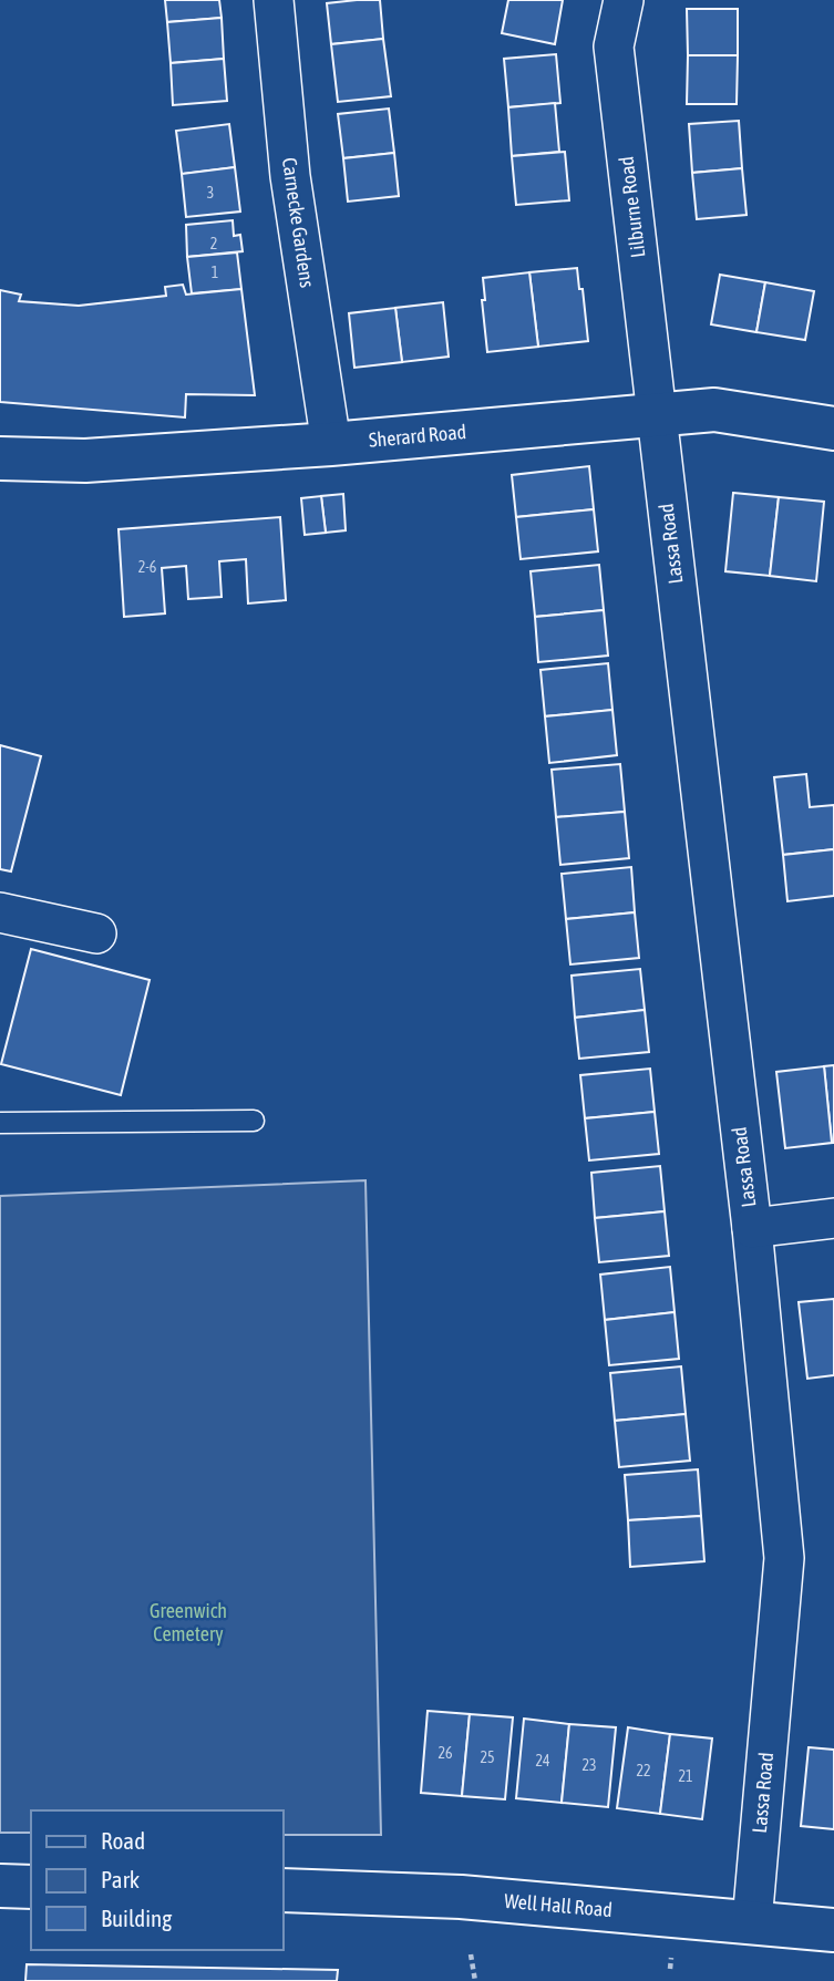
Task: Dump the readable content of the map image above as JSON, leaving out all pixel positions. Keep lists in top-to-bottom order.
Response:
{
  "streets": {
    "street": [
      "Lilburne Road",
      "Carnecke Gardens",
      "Sherard Road",
      "Lassa Road",
      "Well Hall Road"
    ]
  },
  "crossings": [
    ["Lilburne Road", "Sherard Road"],
    ["Lilburne Road", "Lassa Road"],
    ["Carnecke Gardens", "Sherard Road"],
    ["Sherard Road", "Lassa Road"],
    ["Lassa Road", "Well Hall Road"]
  ],
  "parks": ["Greenwich Cemetery"],
  "house_numbers": [
    "3",
    "2",
    "1",
    "2-6",
    "26",
    "25",
    "24",
    "23",
    "22",
    "21"
  ],
  "legend": ["Road", "Park", "Building"]
}
